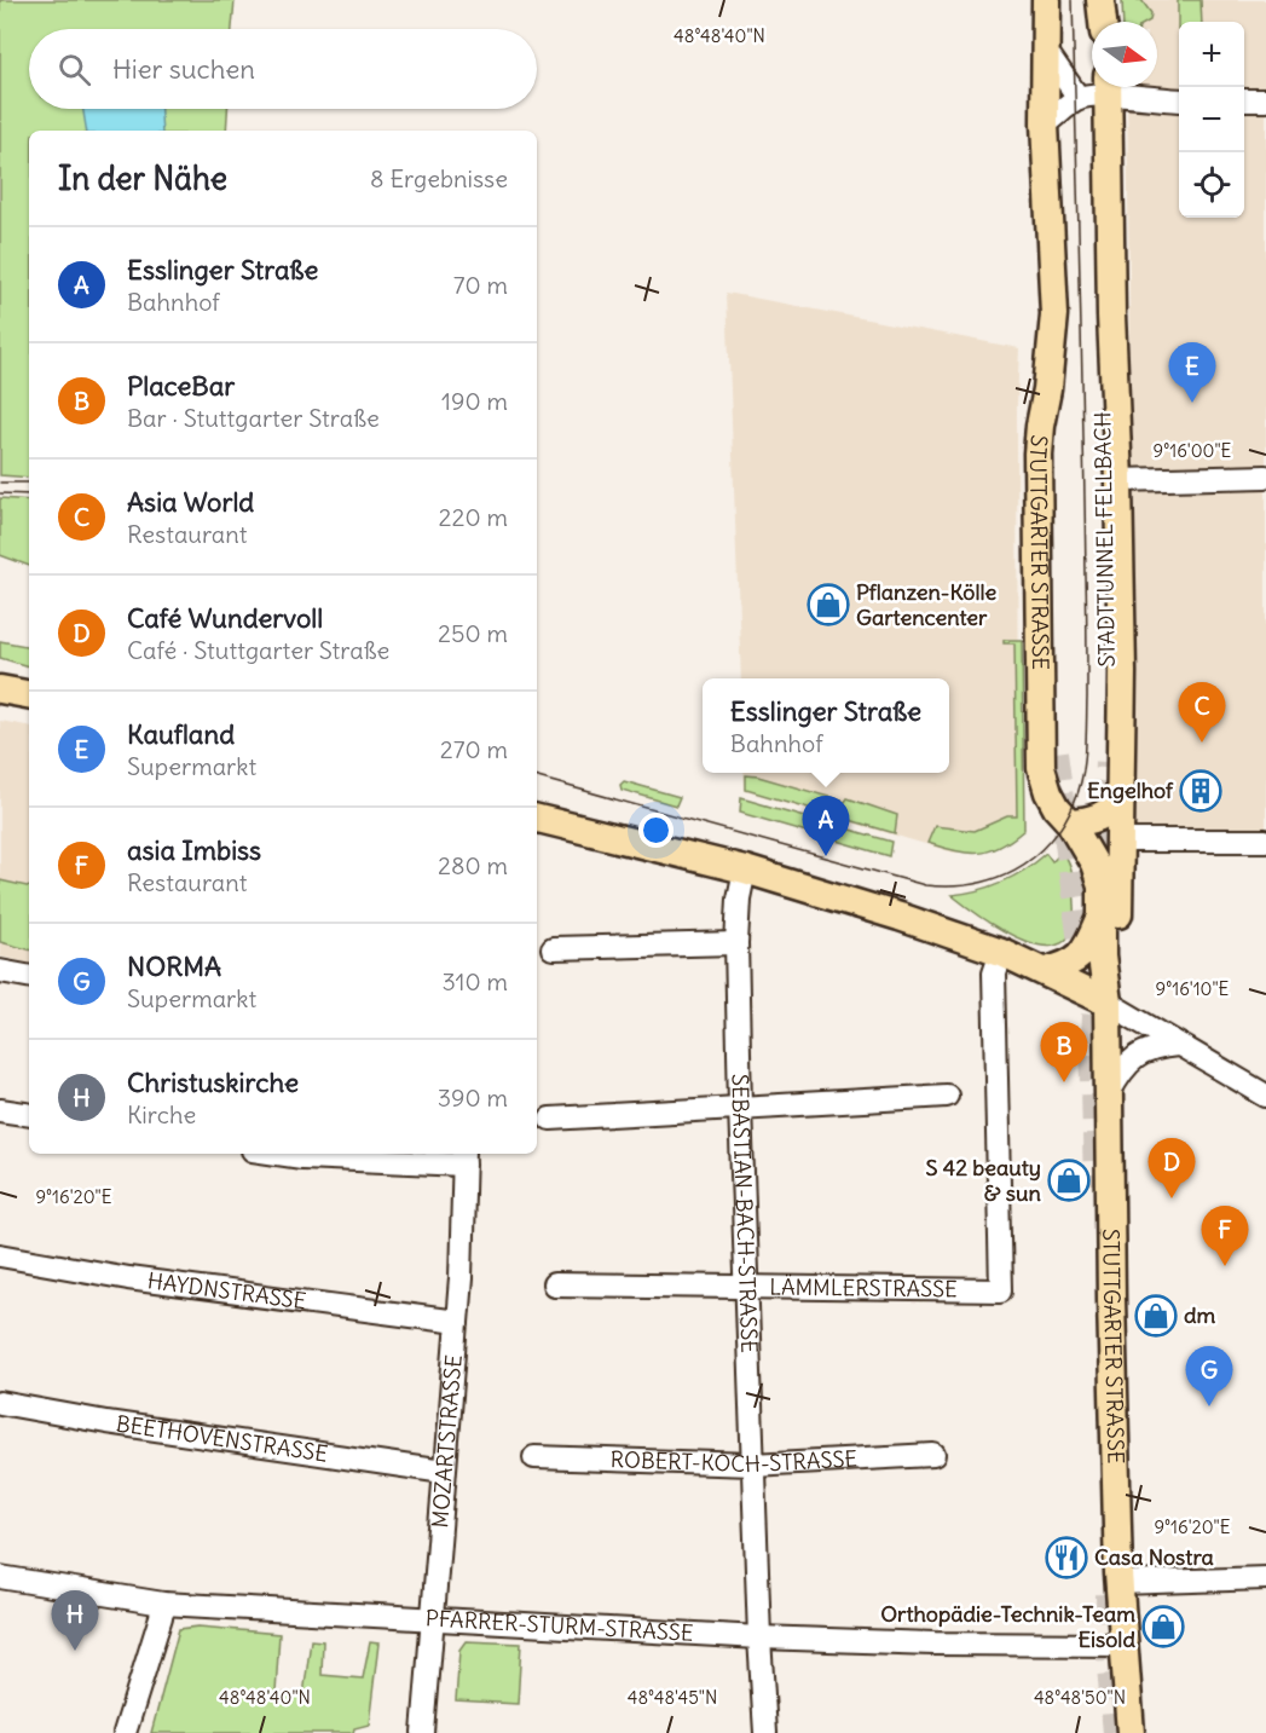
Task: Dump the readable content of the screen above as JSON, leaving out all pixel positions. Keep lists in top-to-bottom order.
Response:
{
  "streets": {
    "main road": ["STADTTUNNEL FELLBACH", "STUTTGARTER STRASSE"],
    "street": [
      "SEBASTIAN-BACH-STRASSE",
      "LÄMMLERSTRASSE",
      "HAYDNSTRASSE",
      "BEETHOVENSTRASSE",
      "MOZARTSTRASSE",
      "ROBERT-KOCH-STRASSE",
      "PFARRER-STURM-STRASSE"
    ]
  },
  "crossings": [
    ["STADTTUNNEL FELLBACH", "STUTTGARTER STRASSE"],
    ["STUTTGARTER STRASSE", "PFARRER-STURM-STRASSE"],
    ["SEBASTIAN-BACH-STRASSE", "LÄMMLERSTRASSE"],
    ["SEBASTIAN-BACH-STRASSE", "ROBERT-KOCH-STRASSE"],
    ["SEBASTIAN-BACH-STRASSE", "PFARRER-STURM-STRASSE"],
    ["HAYDNSTRASSE", "MOZARTSTRASSE"],
    ["BEETHOVENSTRASSE", "MOZARTSTRASSE"],
    ["MOZARTSTRASSE", "PFARRER-STURM-STRASSE"]
  ],
  "places": {
    "shop": [
      "Pflanzen-Kölle Gartencenter",
      "S 42 beauty & sun",
      "dm",
      "Orthopädie-Technik-Team Eisold"
    ],
    "building": ["Engelhof"],
    "restaurant": ["Casa Nostra"]
  },
  "north": "right",
  "page": {
    "map_buttons": ["+", "−"],
    "search": "Hier suchen",
    "heading": ["In der Nähe", "8 Ergebnisse"],
    "list": [
      {
        "mark": "A",
        "name": "Esslinger Straße",
        "note": "Bahnhof",
        "value": "70 m"
      },
      {
        "mark": "B",
        "name": "PlaceBar",
        "note": "Bar · Stuttgarter Straße",
        "value": "190 m"
      },
      {
        "mark": "C",
        "name": "Asia World",
        "note": "Restaurant",
        "value": "220 m"
      },
      {
        "mark": "D",
        "name": "Café Wundervoll",
        "note": "Café · Stuttgarter Straße",
        "value": "250 m"
      },
      {
        "mark": "E",
        "name": "Kaufland",
        "note": "Supermarkt",
        "value": "270 m"
      },
      {
        "mark": "F",
        "name": "asia Imbiss",
        "note": "Restaurant",
        "value": "280 m"
      },
      {
        "mark": "G",
        "name": "NORMA",
        "note": "Supermarkt",
        "value": "310 m"
      },
      {
        "mark": "H",
        "name": "Christuskirche",
        "note": "Kirche",
        "value": "390 m"
      }
    ],
    "pins": [
      "E",
      "C",
      "A",
      "B",
      "D",
      "F",
      "G",
      "H"
    ],
    "popup": ["Esslinger Straße", "Bahnhof"]
  },
  "coordinates": [
    "48°48'40\"N",
    "9°16'00\"E",
    "9°16'10\"E",
    "9°16'20\"E",
    "48°48'45\"N",
    "48°48'50\"N"
  ]
}
